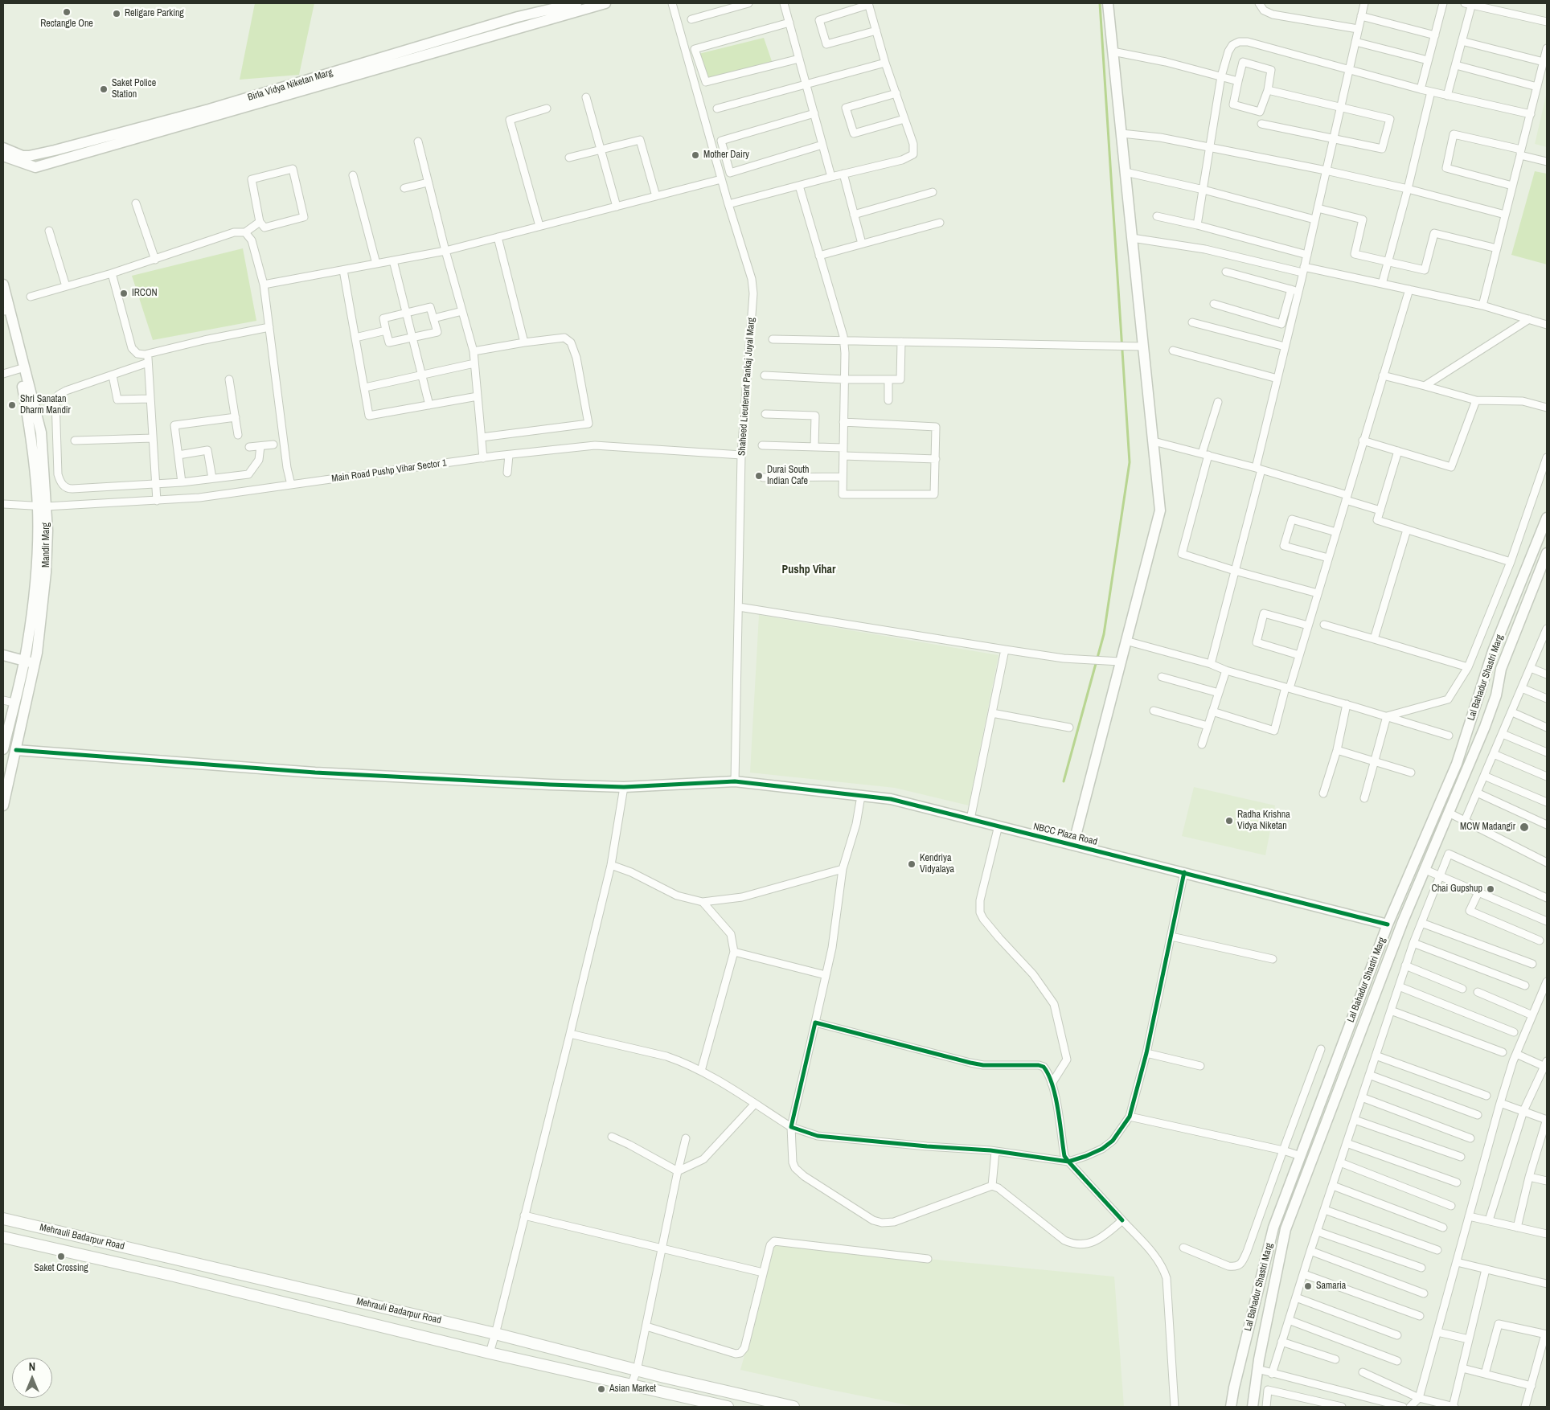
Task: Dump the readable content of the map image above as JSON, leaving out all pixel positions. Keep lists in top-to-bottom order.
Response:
{
  "streets": {
    "main road": ["Mehrauli Badarpur Road"],
    "street": [
      "Shaheed Lieutenant Pankaj Juyal Marg",
      "Main Road Pushp Vihar Sector 1",
      "Mandir Marg",
      "Lal Bahadur Shastri Marg",
      "NBCC Plaza Road"
    ]
  },
  "crossings": [
    ["Shaheed Lieutenant Pankaj Juyal Marg", "Main Road Pushp Vihar Sector 1"],
    ["Shaheed Lieutenant Pankaj Juyal Marg", "NBCC Plaza Road"],
    ["Main Road Pushp Vihar Sector 1", "Mandir Marg"],
    ["Mandir Marg", "NBCC Plaza Road"],
    ["Lal Bahadur Shastri Marg", "NBCC Plaza Road"]
  ],
  "districts": ["Pushp Vihar"],
  "places": [
    "Rectangle One",
    "Religare Parking",
    "Saket Police Station",
    "Mother Dairy",
    "IRCON",
    "Shri Sanatan Dharm Mandir",
    "Durai South Indian Cafe",
    "Radha Krishna Vidya Niketan",
    "MCW Madangir",
    "Kendriya Vidyalaya",
    "Chai Gupshup",
    "Saket Crossing",
    "Samaria",
    "Asian Market"
  ],
  "north": "top"
}
